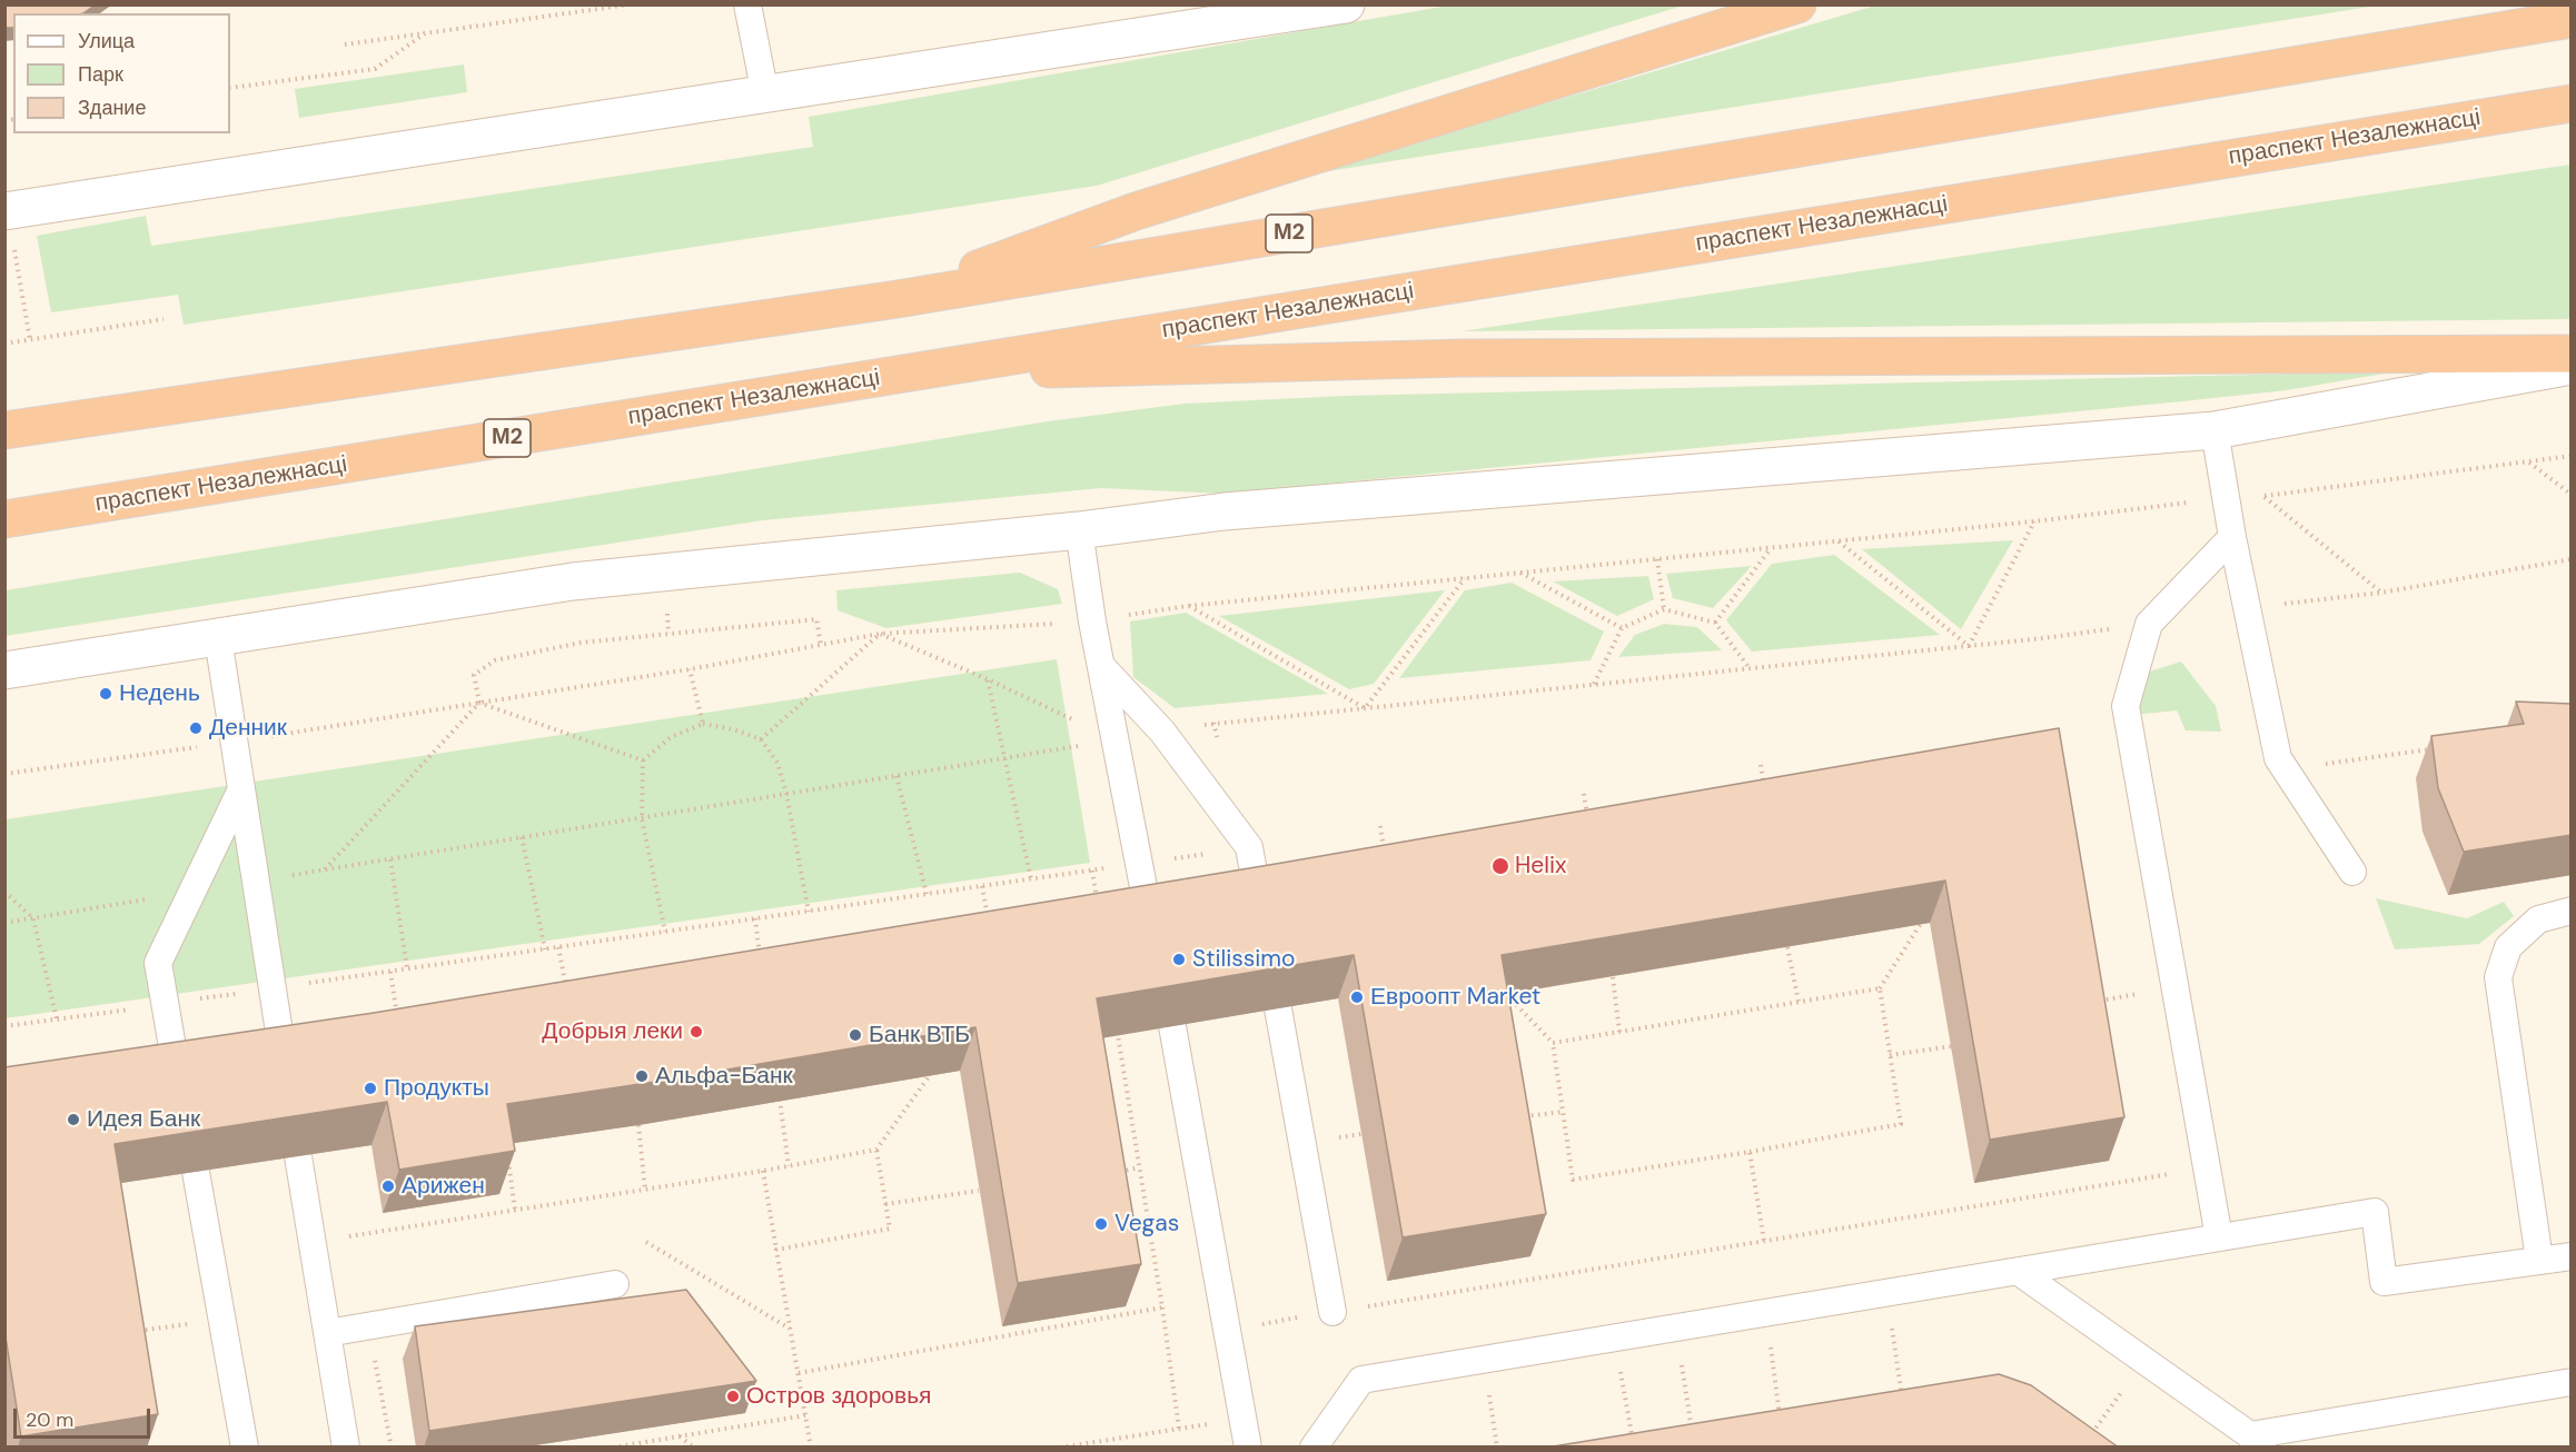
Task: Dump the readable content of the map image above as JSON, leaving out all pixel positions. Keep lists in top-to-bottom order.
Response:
{
  "streets": {
    "highway": ["праспект Незалежнасці", "М2"]
  },
  "places": [
    "Недень",
    "Денник",
    "Helix",
    "Stilissimo",
    "Евроопт Market",
    "Добрыя леки",
    "Банк ВТБ",
    "Альфа-Банк",
    "Продукты",
    "Идея Банк",
    "Арижен",
    "Vegas",
    "Остров здоровья"
  ],
  "legend": ["Улица", "Парк", "Здание"],
  "scale_bar": "20 m"
}
